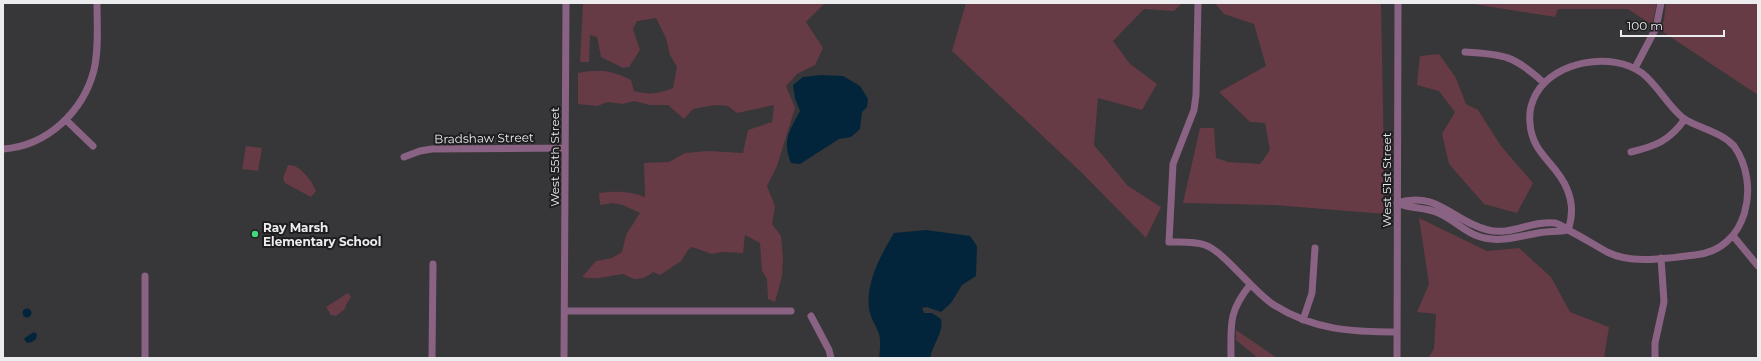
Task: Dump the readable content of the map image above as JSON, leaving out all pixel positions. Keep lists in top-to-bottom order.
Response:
{
  "streets": {
    "street": ["Bradshaw Street", "West 55th Street", "West 51st Street"]
  },
  "crossings": [
    ["Bradshaw Street", "West 55th Street"]
  ],
  "places": ["Ray Marsh Elementary School"],
  "scale_bar": "100 m"
}
